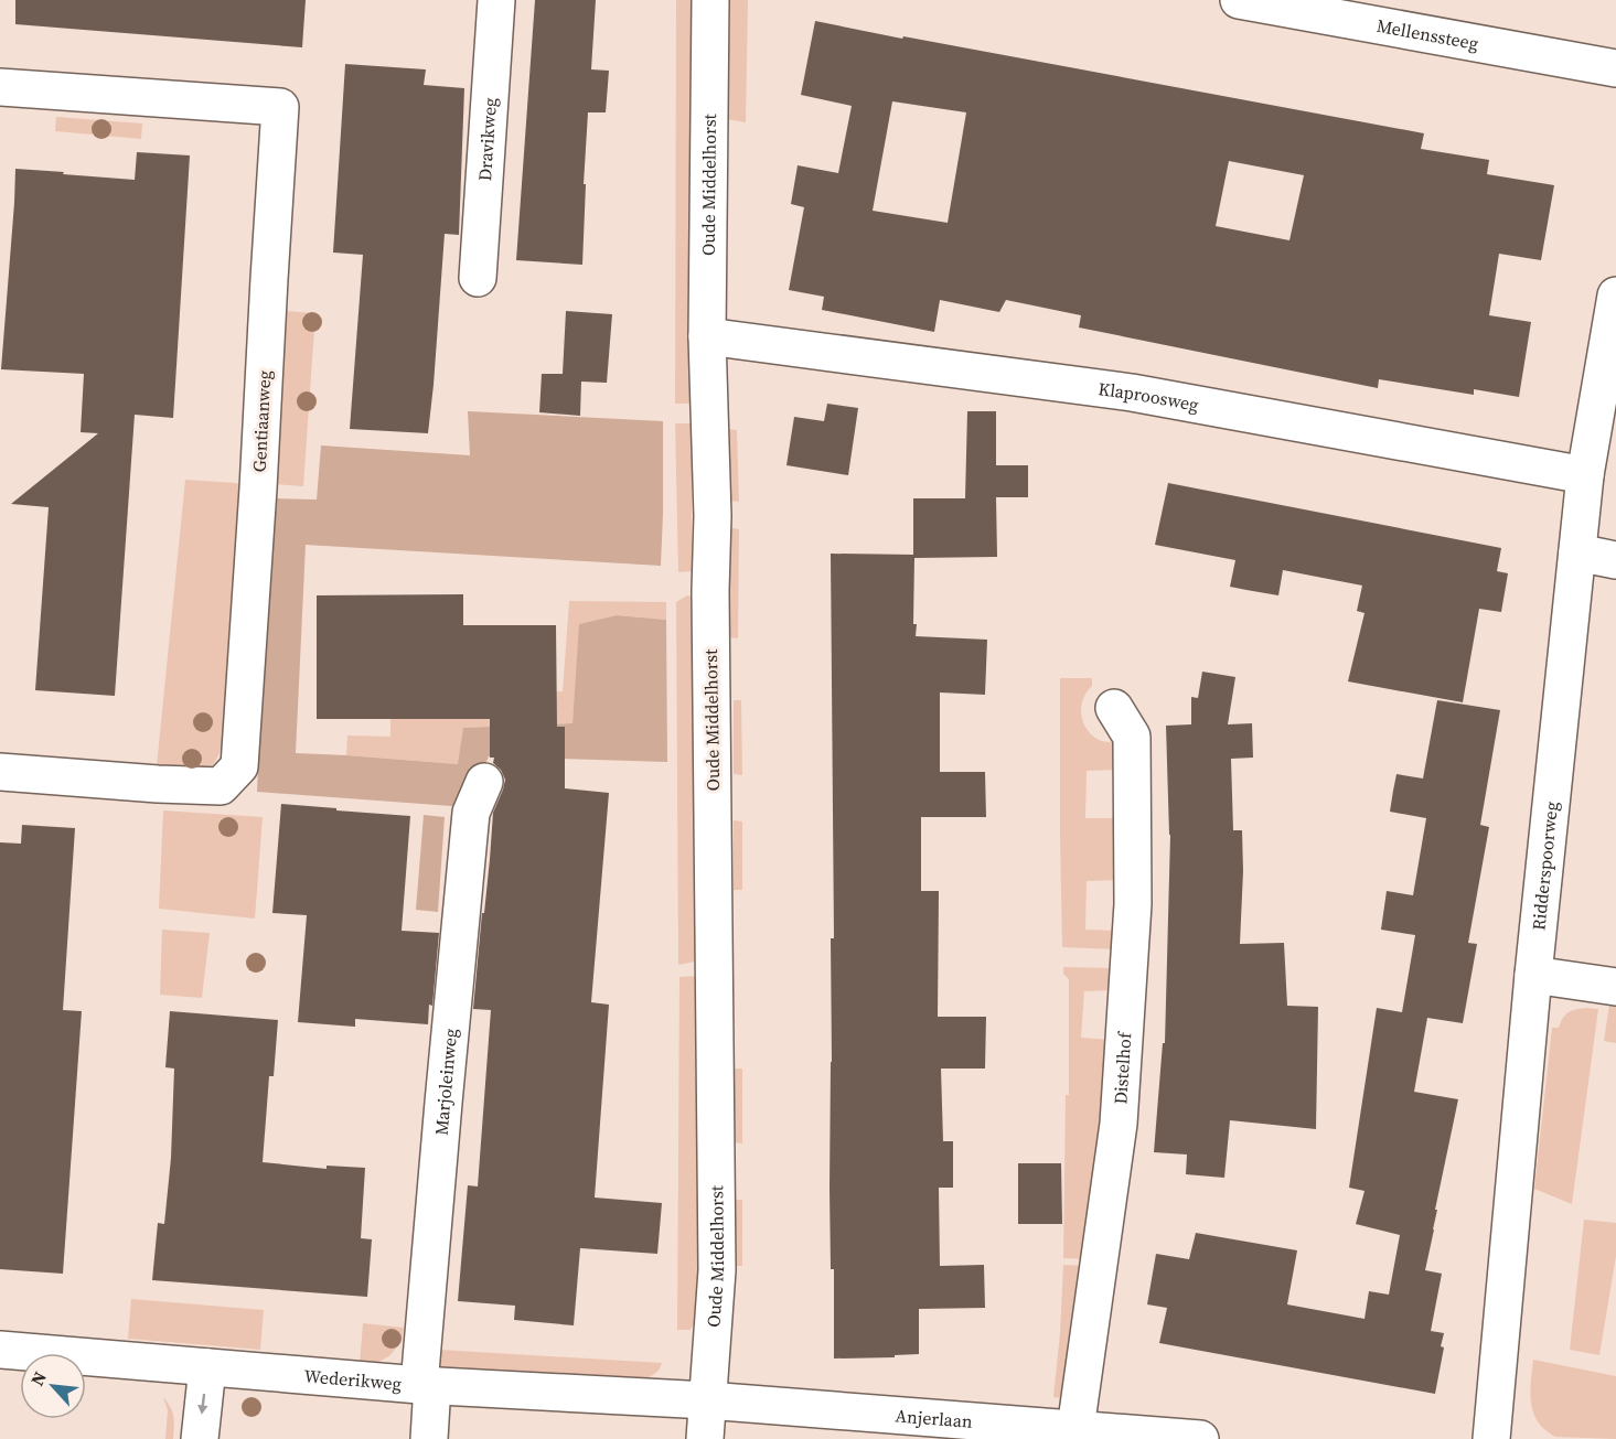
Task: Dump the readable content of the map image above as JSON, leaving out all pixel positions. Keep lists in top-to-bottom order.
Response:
{
  "streets": {
    "street": [
      "Mellenssteeg",
      "Dravikweg",
      "Oude Middelhorst",
      "Klaproosweg",
      "Gentiaanweg",
      "Ridderspoorweg",
      "Distelhof",
      "Marjoleinweg",
      "Wederikweg",
      "Anjerlaan"
    ]
  },
  "crossings": [
    ["Oude Middelhorst", "Klaproosweg"],
    ["Oude Middelhorst", "Wederikweg"],
    ["Oude Middelhorst", "Anjerlaan"],
    ["Klaproosweg", "Ridderspoorweg"],
    ["Distelhof", "Anjerlaan"],
    ["Marjoleinweg", "Wederikweg"],
    ["Wederikweg", "Anjerlaan"]
  ],
  "north": "top left"
}
